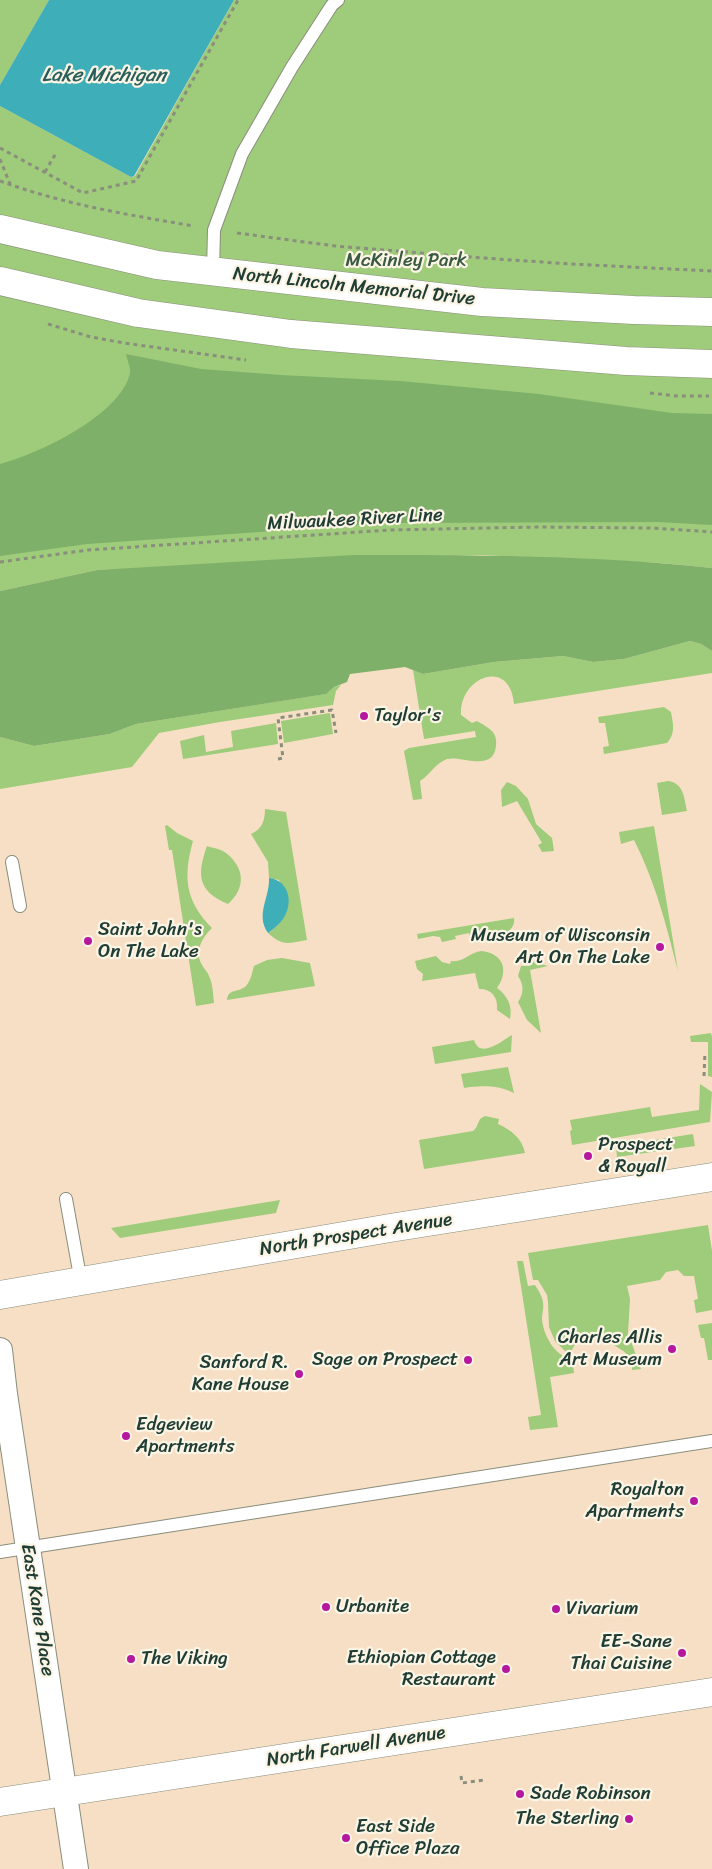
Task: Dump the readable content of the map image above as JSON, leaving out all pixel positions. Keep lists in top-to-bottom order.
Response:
{
  "streets": {
    "main road": ["North Lincoln Memorial Drive", "North Prospect Avenue", "North Farwell Avenue"],
    "street": ["East Kane Place"],
    "path": ["Milwaukee River Line"]
  },
  "crossings": [
    ["East Kane Place", "North Farwell Avenue"]
  ],
  "water": ["Lake Michigan"],
  "parks": ["McKinley Park"],
  "places": [
    "Taylor's",
    "Saint John's On The Lake",
    "Museum of Wisconsin Art On The Lake",
    "Prospect & Royall",
    "Charles Allis Art Museum",
    "Sage on Prospect",
    "Sanford R. Kane House",
    "Edgeview Apartments",
    "Royalton Apartments",
    "Urbanite",
    "Vivarium",
    "EE-Sane Thai Cuisine",
    "The Viking",
    "Ethiopian Cottage Restaurant",
    "Sade Robinson",
    "The Sterling",
    "East Side Office Plaza"
  ]
}
